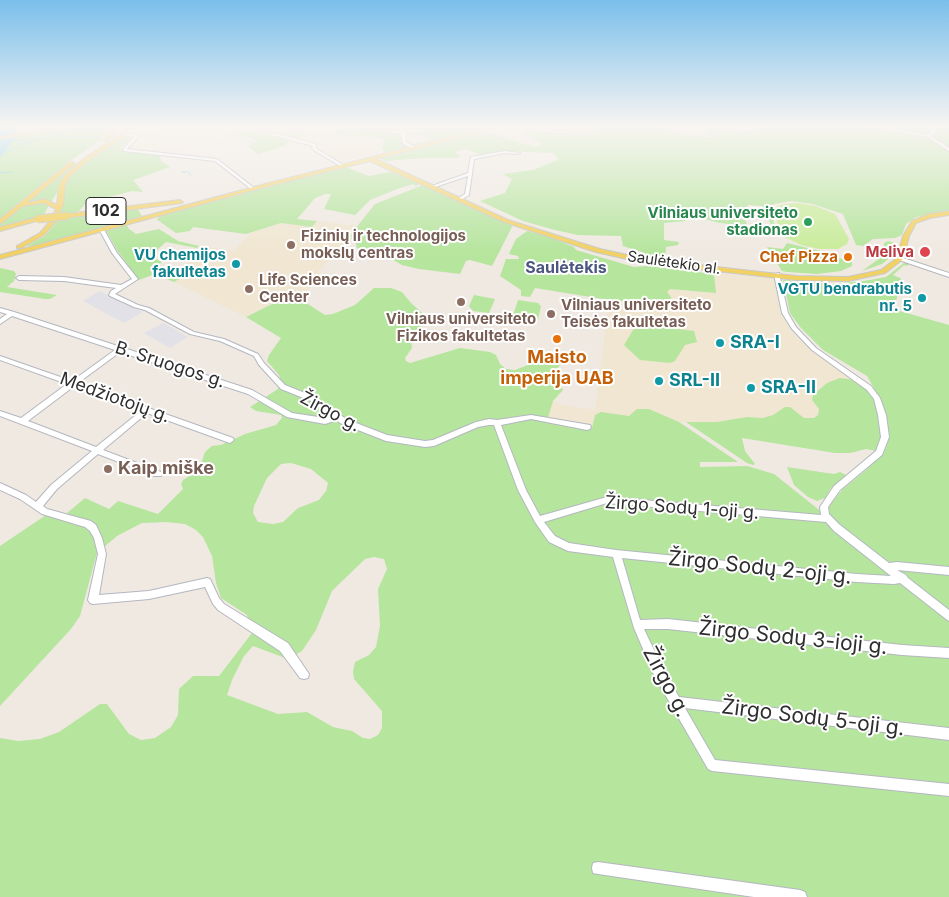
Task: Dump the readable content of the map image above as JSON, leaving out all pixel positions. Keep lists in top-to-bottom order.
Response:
{
  "streets": {
    "main road": ["102", "Saulėtekio al."],
    "street": [
      "B. Sruogos g.",
      "Medžiotojų g.",
      "Žirgo g.",
      "Žirgo Sodų 1-oji g.",
      "Žirgo Sodų 2-oji g.",
      "Žirgo Sodų 3-ioji g.",
      "Žirgo Sodų 5-oji g."
    ]
  },
  "crossings": [
    ["102", "Žirgo g."],
    ["B. Sruogos g.", "Žirgo g."],
    ["Žirgo g.", "Žirgo Sodų 2-oji g."],
    ["Žirgo g.", "Žirgo Sodų 3-ioji g."],
    ["Žirgo g.", "Žirgo Sodų 5-oji g."]
  ],
  "districts": ["Saulėtekis"],
  "places": [
    "Vilniaus universiteto stadionas",
    "Fizinių ir technologijos mokslų centras",
    "Meliva",
    "Chef Pizza",
    "VU chemijos fakultetas",
    "Life Sciences Center",
    "VGTU bendrabutis nr. 5",
    "Vilniaus universiteto Fizikos fakultetas",
    "Vilniaus universiteto Teisės fakultetas",
    "Maisto imperija UAB",
    "SRA-I",
    "SRL-II",
    "SRA-II",
    "Kaip miške"
  ]
}
